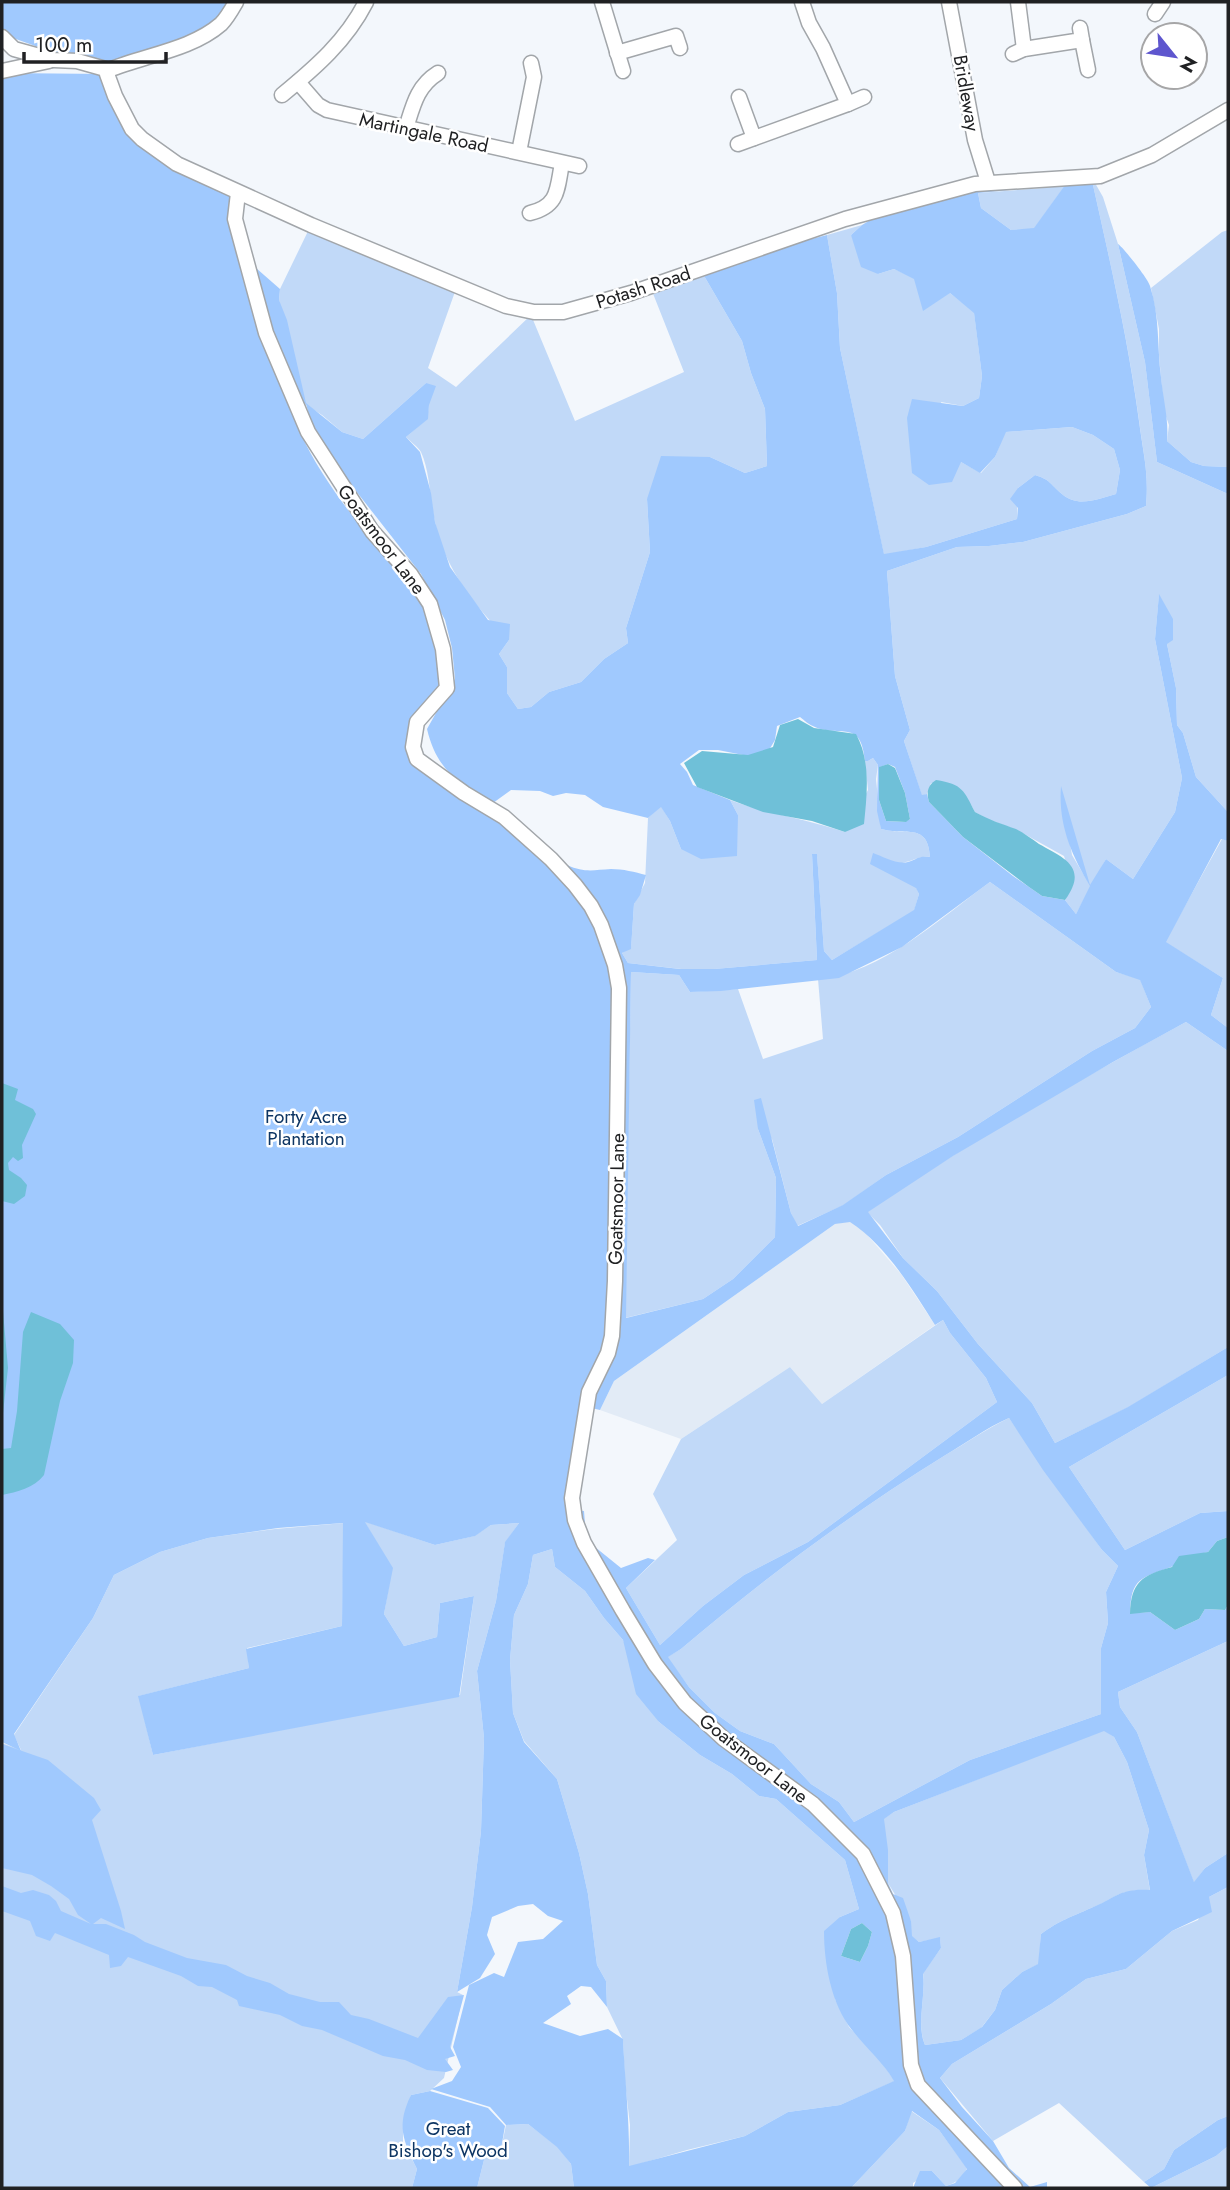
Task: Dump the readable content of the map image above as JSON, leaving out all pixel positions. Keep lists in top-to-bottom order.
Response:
{
  "streets": {
    "street": [
      "Bridleway",
      "Martingale Road",
      "Potash Road",
      "Goatsmoor Lane"
    ]
  },
  "crossings": [
    ["Bridleway", "Potash Road"],
    ["Potash Road", "Goatsmoor Lane"]
  ],
  "parks": ["Forty Acre Plantation", "Great Bishop's Wood"],
  "scale_bar": "100 m",
  "north": "bottom right"
}
